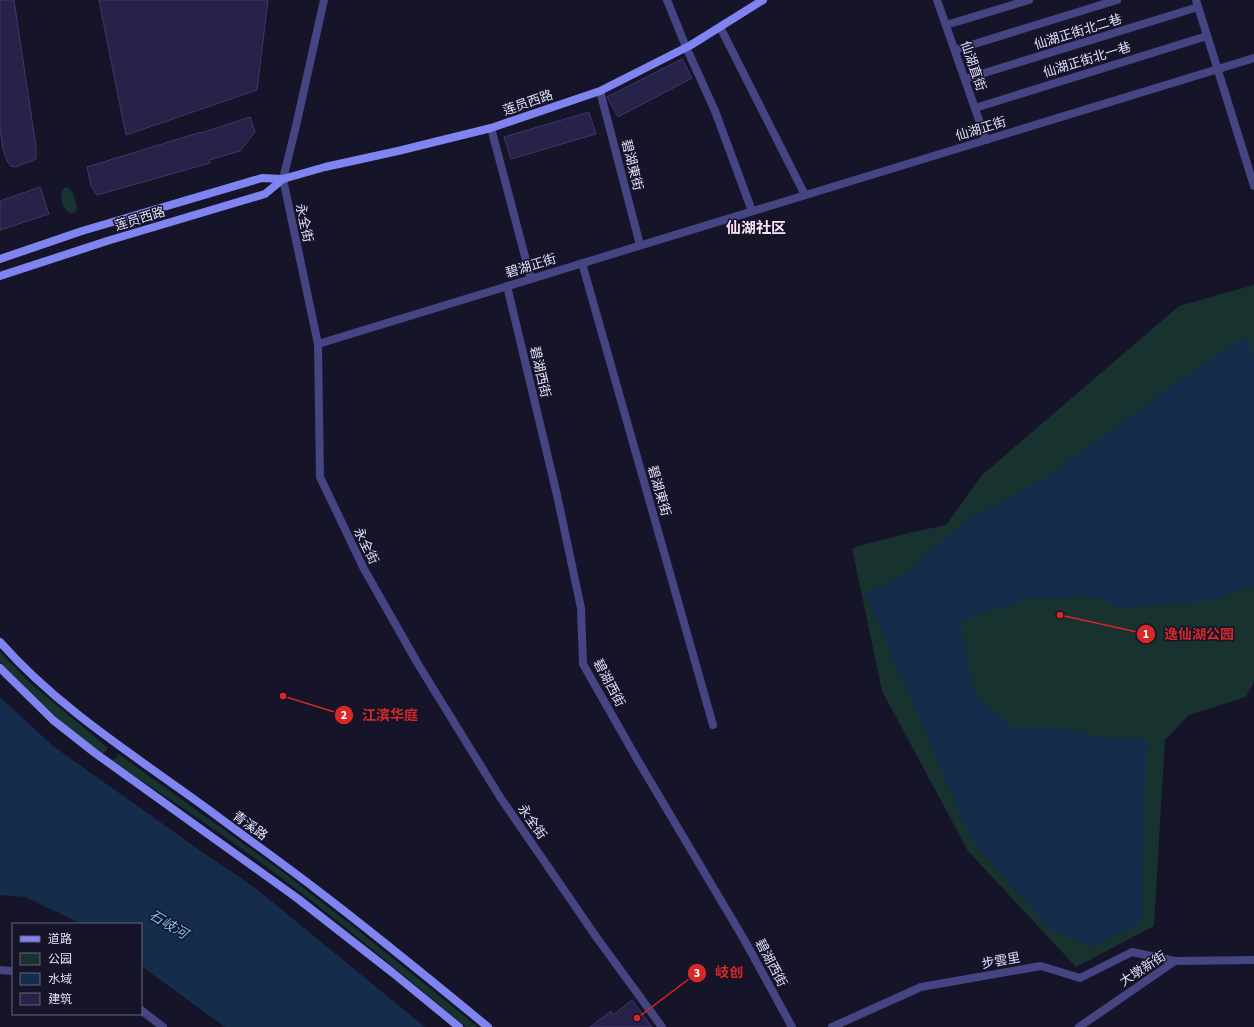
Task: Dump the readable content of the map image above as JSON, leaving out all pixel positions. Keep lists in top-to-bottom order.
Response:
{
  "streets": {
    "main road": ["莲员西路", "青溪路"],
    "street": [
      "仙湖正街北二巷",
      "仙湖正街北一巷",
      "仙湖直街",
      "仙湖正街",
      "碧湖東街",
      "永全街",
      "碧湖正街",
      "碧湖西街",
      "步雲里",
      "大墩新街"
    ]
  },
  "crossings": [
    ["仙湖正街北二巷", "仙湖直街"],
    ["仙湖正街北一巷", "仙湖直街"],
    ["仙湖直街", "仙湖正街"],
    ["莲员西路", "碧湖東街"],
    ["莲员西路", "永全街"],
    ["仙湖正街", "碧湖正街"],
    ["碧湖東街", "碧湖正街"],
    ["永全街", "碧湖正街"],
    ["碧湖正街", "碧湖西街"],
    ["步雲里", "大墩新街"]
  ],
  "districts": ["仙湖社区"],
  "water": ["石岐河"],
  "places": ["逸仙湖公园", "江滨华庭", "岐创"],
  "legend": [
    "道路",
    "公园",
    "水域",
    "建筑"
  ]
}
